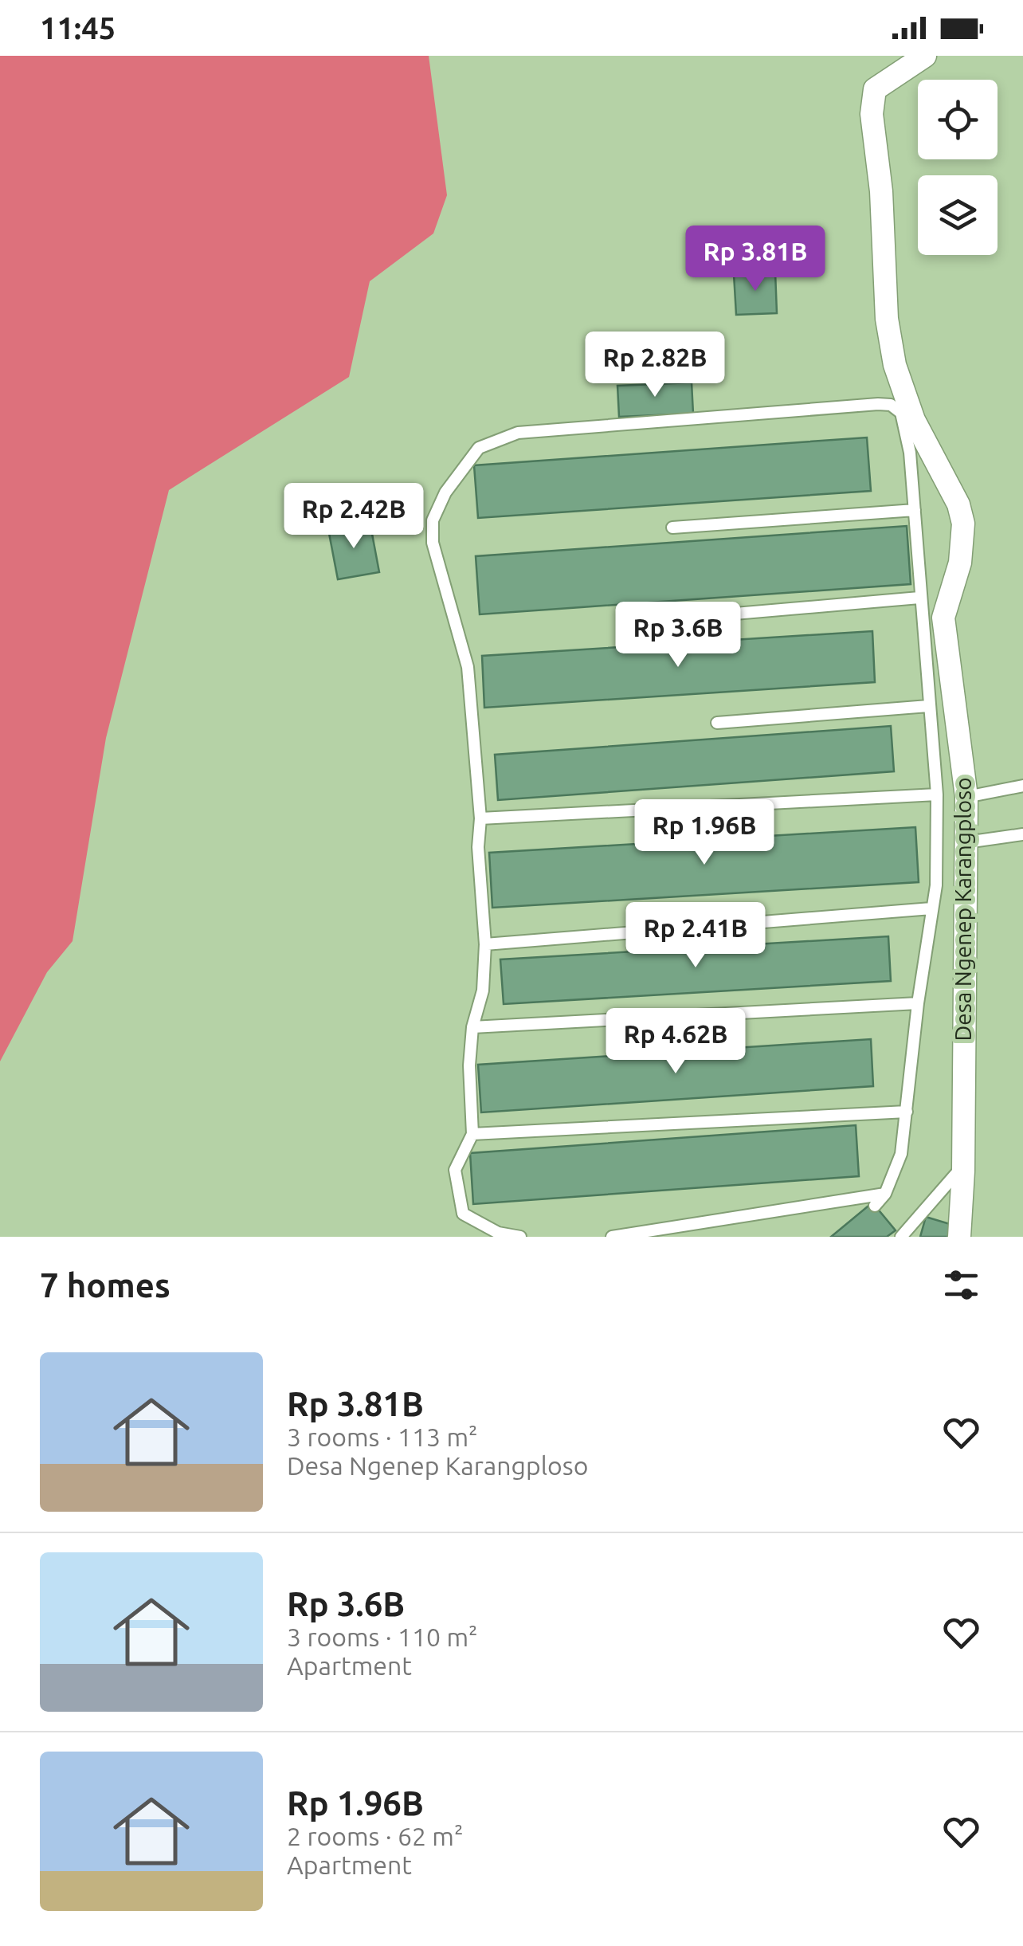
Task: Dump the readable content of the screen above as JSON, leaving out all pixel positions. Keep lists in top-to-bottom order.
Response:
{
  "streets": {
    "street": ["Desa Ngenep Karangploso"]
  },
  "page": {
    "status": "11:45",
    "price": [
      "Rp 3.81B",
      "Rp 2.82B",
      "Rp 2.42B",
      "Rp 3.6B",
      "Rp 1.96B",
      "Rp 2.41B",
      "Rp 4.62B"
    ],
    "heading": "7 homes",
    "list": [
      {
        "name": "Rp 3.81B",
        "note": "3 rooms · 113 m² · Desa Ngenep Karangploso"
      },
      {
        "name": "Rp 3.6B",
        "note": "3 rooms · 110 m² · Apartment"
      },
      {
        "name": "Rp 1.96B",
        "note": "2 rooms · 62 m² · Apartment"
      }
    ]
  }
}
